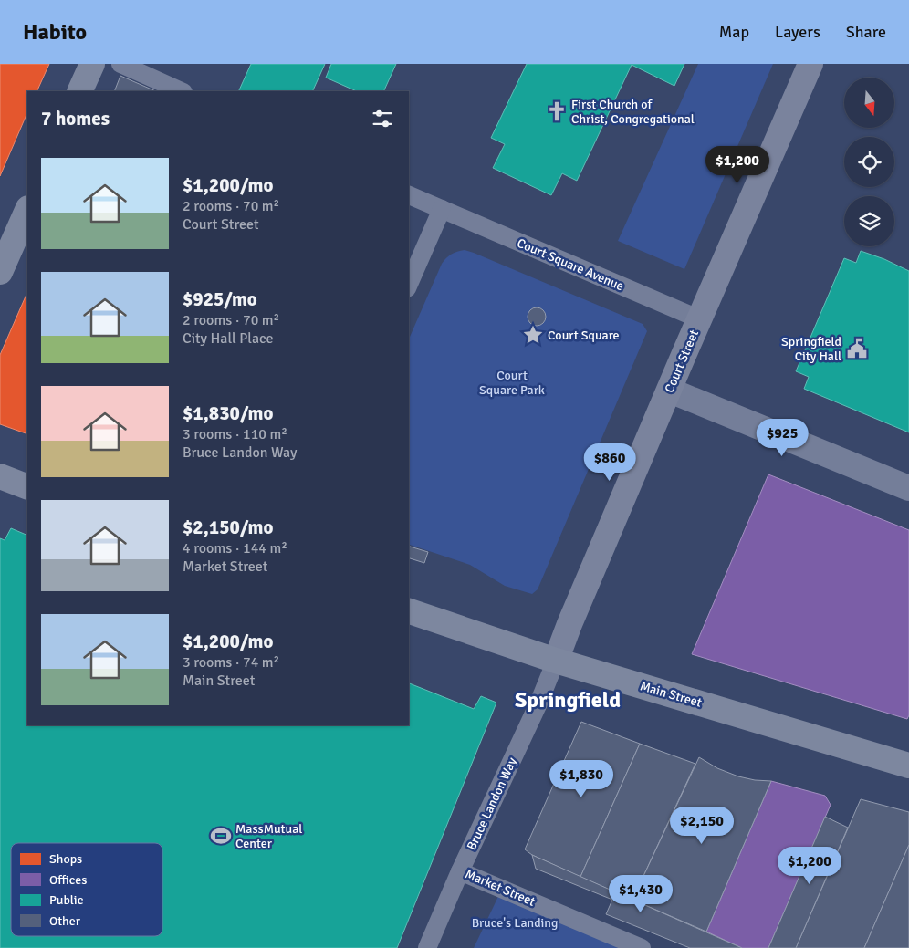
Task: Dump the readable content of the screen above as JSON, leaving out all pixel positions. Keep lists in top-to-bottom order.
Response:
{
  "streets": {
    "main road": ["Court Street", "Main Street"],
    "street": ["Court Square Avenue", "Bruce Landon Way", "Market Street"]
  },
  "crossings": [
    ["Court Square Avenue", "Court Street"],
    ["Court Street", "Main Street"],
    ["Court Street", "Bruce Landon Way"],
    ["Main Street", "Bruce Landon Way"],
    ["Bruce Landon Way", "Market Street"]
  ],
  "districts": ["Springfield"],
  "parks": ["Court Square Park", "Bruce's Landing"],
  "places": {
    "church": ["First Church of Christ, Congregational"],
    "place": ["Court Square"],
    "public building": ["Springfield City Hall"],
    "sports": ["MassMutual Center"]
  },
  "legend": [
    "Shops",
    "Offices",
    "Public",
    "Other"
  ],
  "north": "bottom",
  "page": {
    "header": "Habito",
    "nav": ["Map", "Layers", "Share"],
    "heading": "7 homes",
    "price": [
      "$1,200",
      "$925",
      "$860",
      "$1,830",
      "$2,150",
      "$1,200",
      "$1,430"
    ],
    "list": [
      {
        "name": "$1,200/mo",
        "note": "2 rooms · 70 m² · Court Street"
      },
      {
        "name": "$925/mo",
        "note": "2 rooms · 70 m² · City Hall Place"
      },
      {
        "name": "$1,830/mo",
        "note": "3 rooms · 110 m² · Bruce Landon Way"
      },
      {
        "name": "$2,150/mo",
        "note": "4 rooms · 144 m² · Market Street"
      },
      {
        "name": "$1,200/mo",
        "note": "3 rooms · 74 m² · Main Street"
      }
    ]
  }
}
